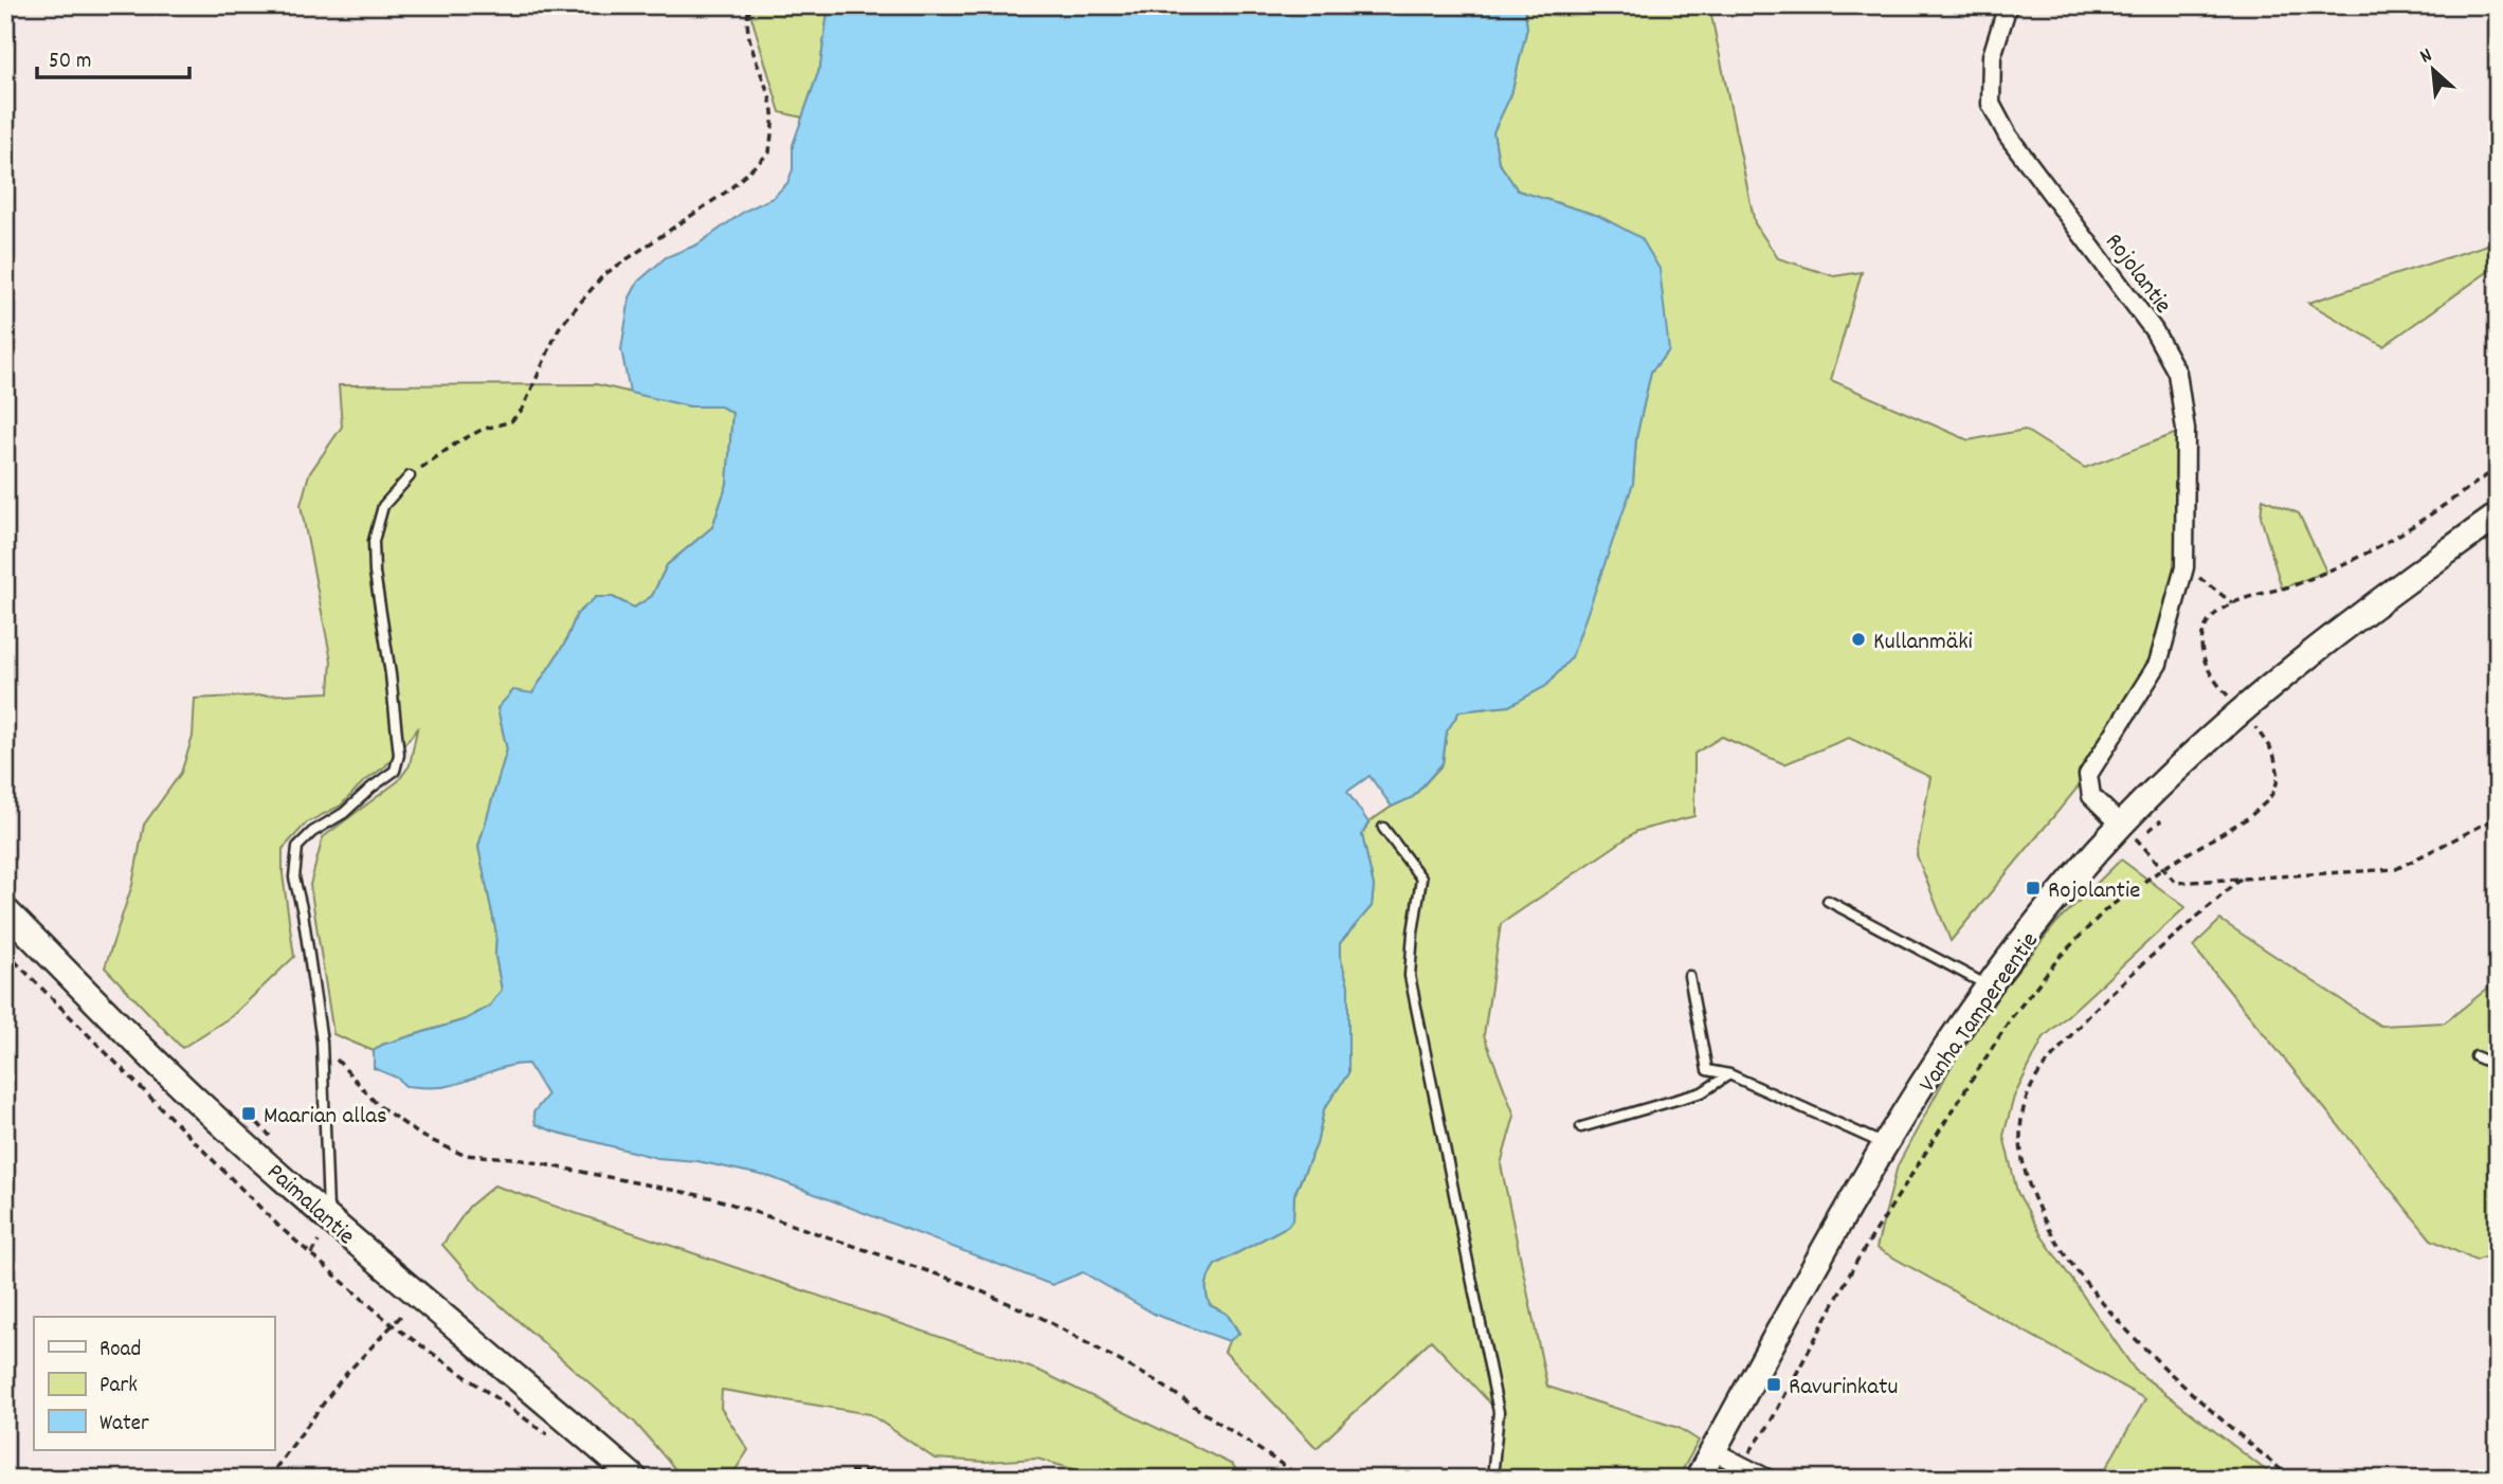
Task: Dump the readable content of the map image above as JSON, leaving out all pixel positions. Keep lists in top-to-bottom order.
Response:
{
  "streets": {
    "main road": ["Vanha Tampereentie", "Paimalantie"],
    "street": ["Rojolantie"]
  },
  "crossings": [
    ["Rojolantie", "Vanha Tampereentie"]
  ],
  "places": {
    "other": ["Kullanmäki"],
    "transit": ["Rojolantie", "Maarian allas", "Ravurinkatu"]
  },
  "legend": ["Road", "Park", "Water"],
  "scale_bar": "50 m",
  "north": "top left"
}
